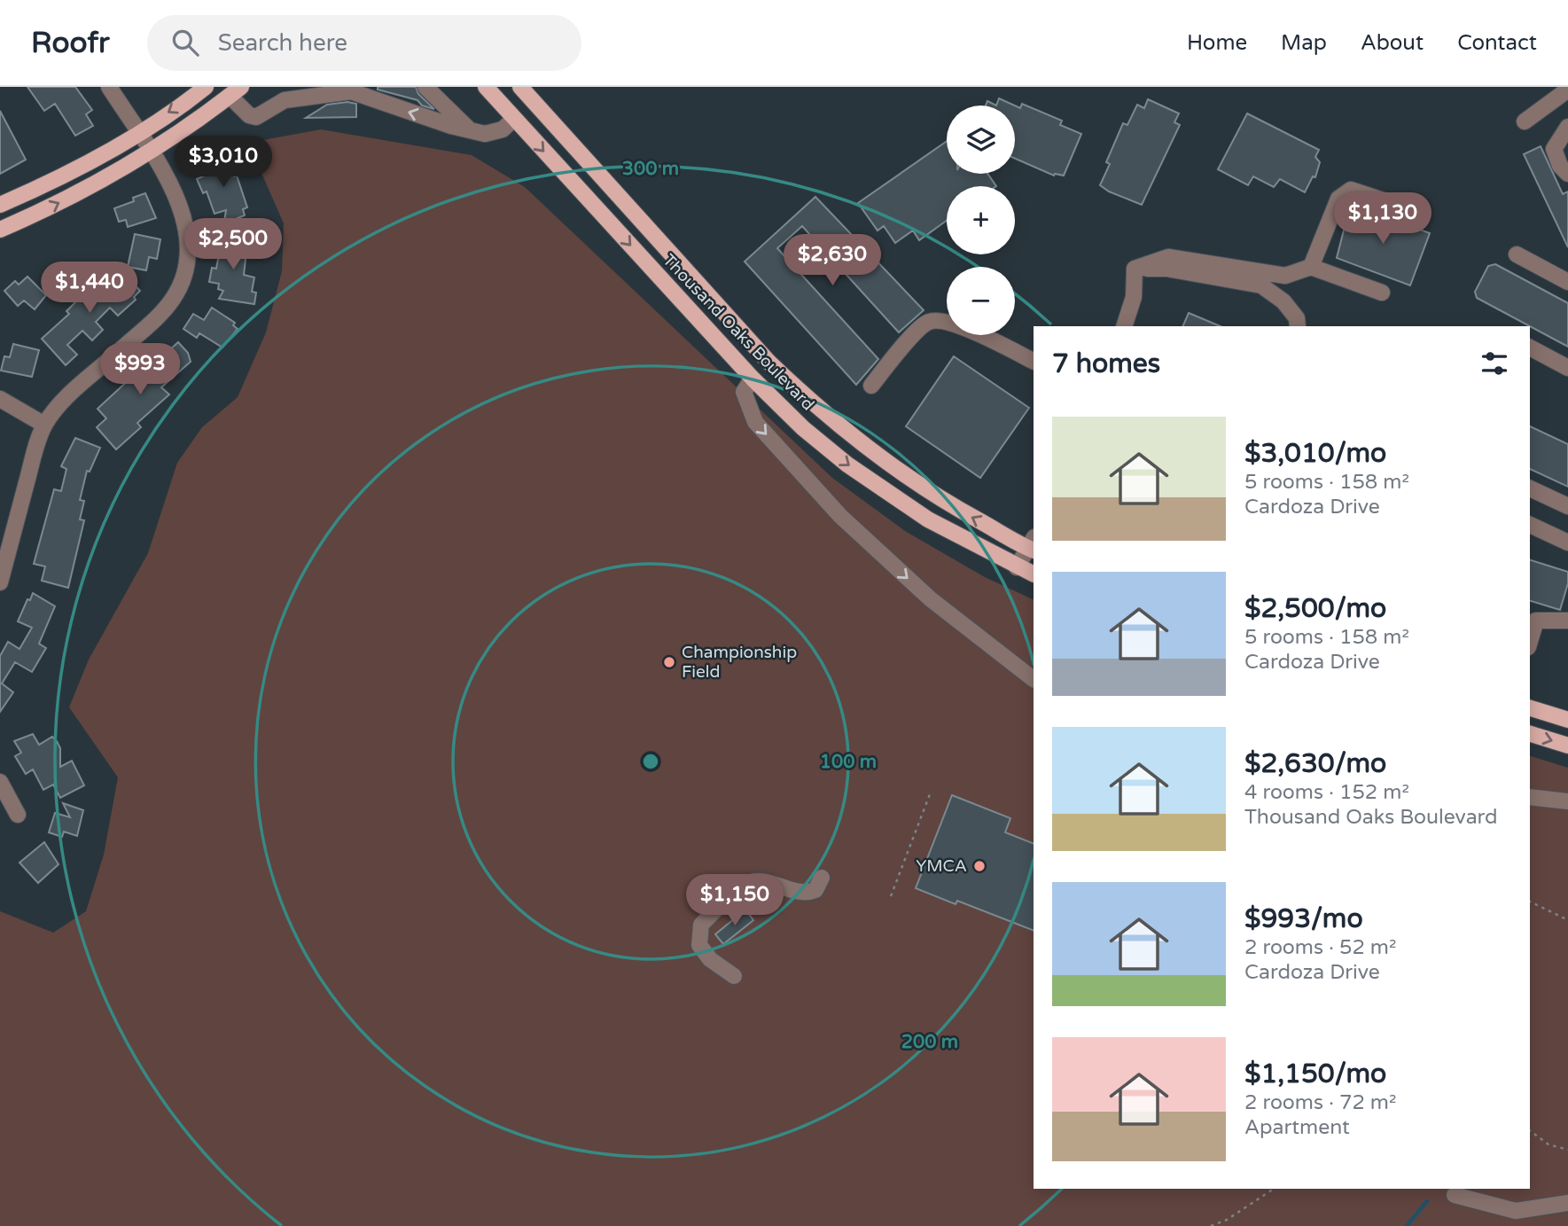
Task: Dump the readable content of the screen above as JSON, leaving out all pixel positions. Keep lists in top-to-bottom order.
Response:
{
  "streets": {
    "main road": ["Thousand Oaks Boulevard"]
  },
  "places": ["Championship Field", "YMCA"],
  "page": {
    "header": "Roofr",
    "search": "Search here",
    "nav": [
      "Home",
      "Map",
      "About",
      "Contact"
    ],
    "map_buttons": ["+", "−"],
    "price": [
      "$3,010",
      "$1,130",
      "$2,500",
      "$2,630",
      "$1,440",
      "$993",
      "$1,150"
    ],
    "heading": "7 homes",
    "list": [
      {
        "name": "$3,010/mo",
        "note": "5 rooms · 158 m² · Cardoza Drive"
      },
      {
        "name": "$2,500/mo",
        "note": "5 rooms · 158 m² · Cardoza Drive"
      },
      {
        "name": "$2,630/mo",
        "note": "4 rooms · 152 m² · Thousand Oaks Boulevard"
      },
      {
        "name": "$993/mo",
        "note": "2 rooms · 52 m² · Cardoza Drive"
      },
      {
        "name": "$1,150/mo",
        "note": "2 rooms · 72 m² · Apartment"
      }
    ]
  },
  "rings": ["300 m", "100 m", "200 m"]
}
